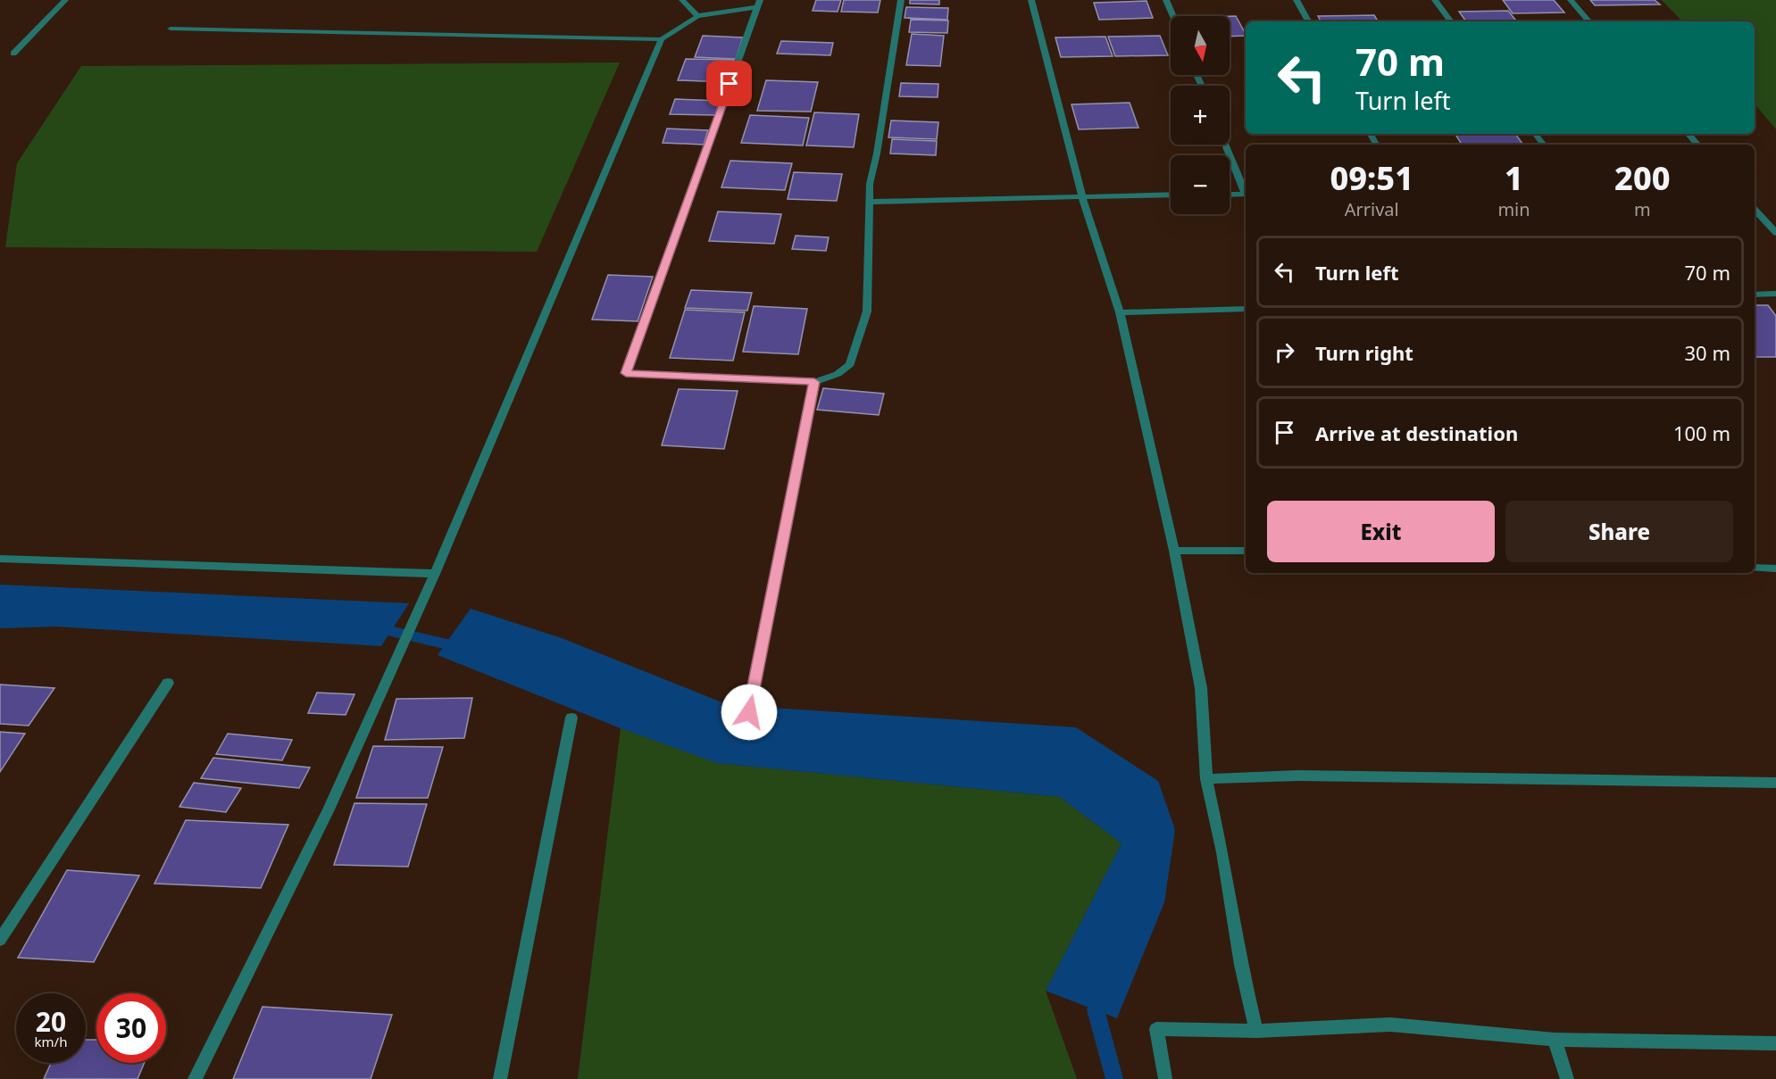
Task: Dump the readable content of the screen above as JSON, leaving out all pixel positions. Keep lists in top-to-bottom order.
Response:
{
  "north": "bottom",
  "page": {
    "map_buttons": ["+", "−"],
    "turn": ["70 m", "Turn left"],
    "eta": [
      "09:51",
      "Arrival",
      "1",
      "min",
      "200",
      "m"
    ],
    "list": [
      {
        "name": "Turn left",
        "value": "70 m"
      },
      {
        "name": "Turn right",
        "value": "30 m"
      },
      {
        "name": "Arrive at destination",
        "value": "100 m"
      }
    ],
    "buttons": ["Exit", "Share"],
    "speed": "20 km/h",
    "limit": "30"
  }
}
